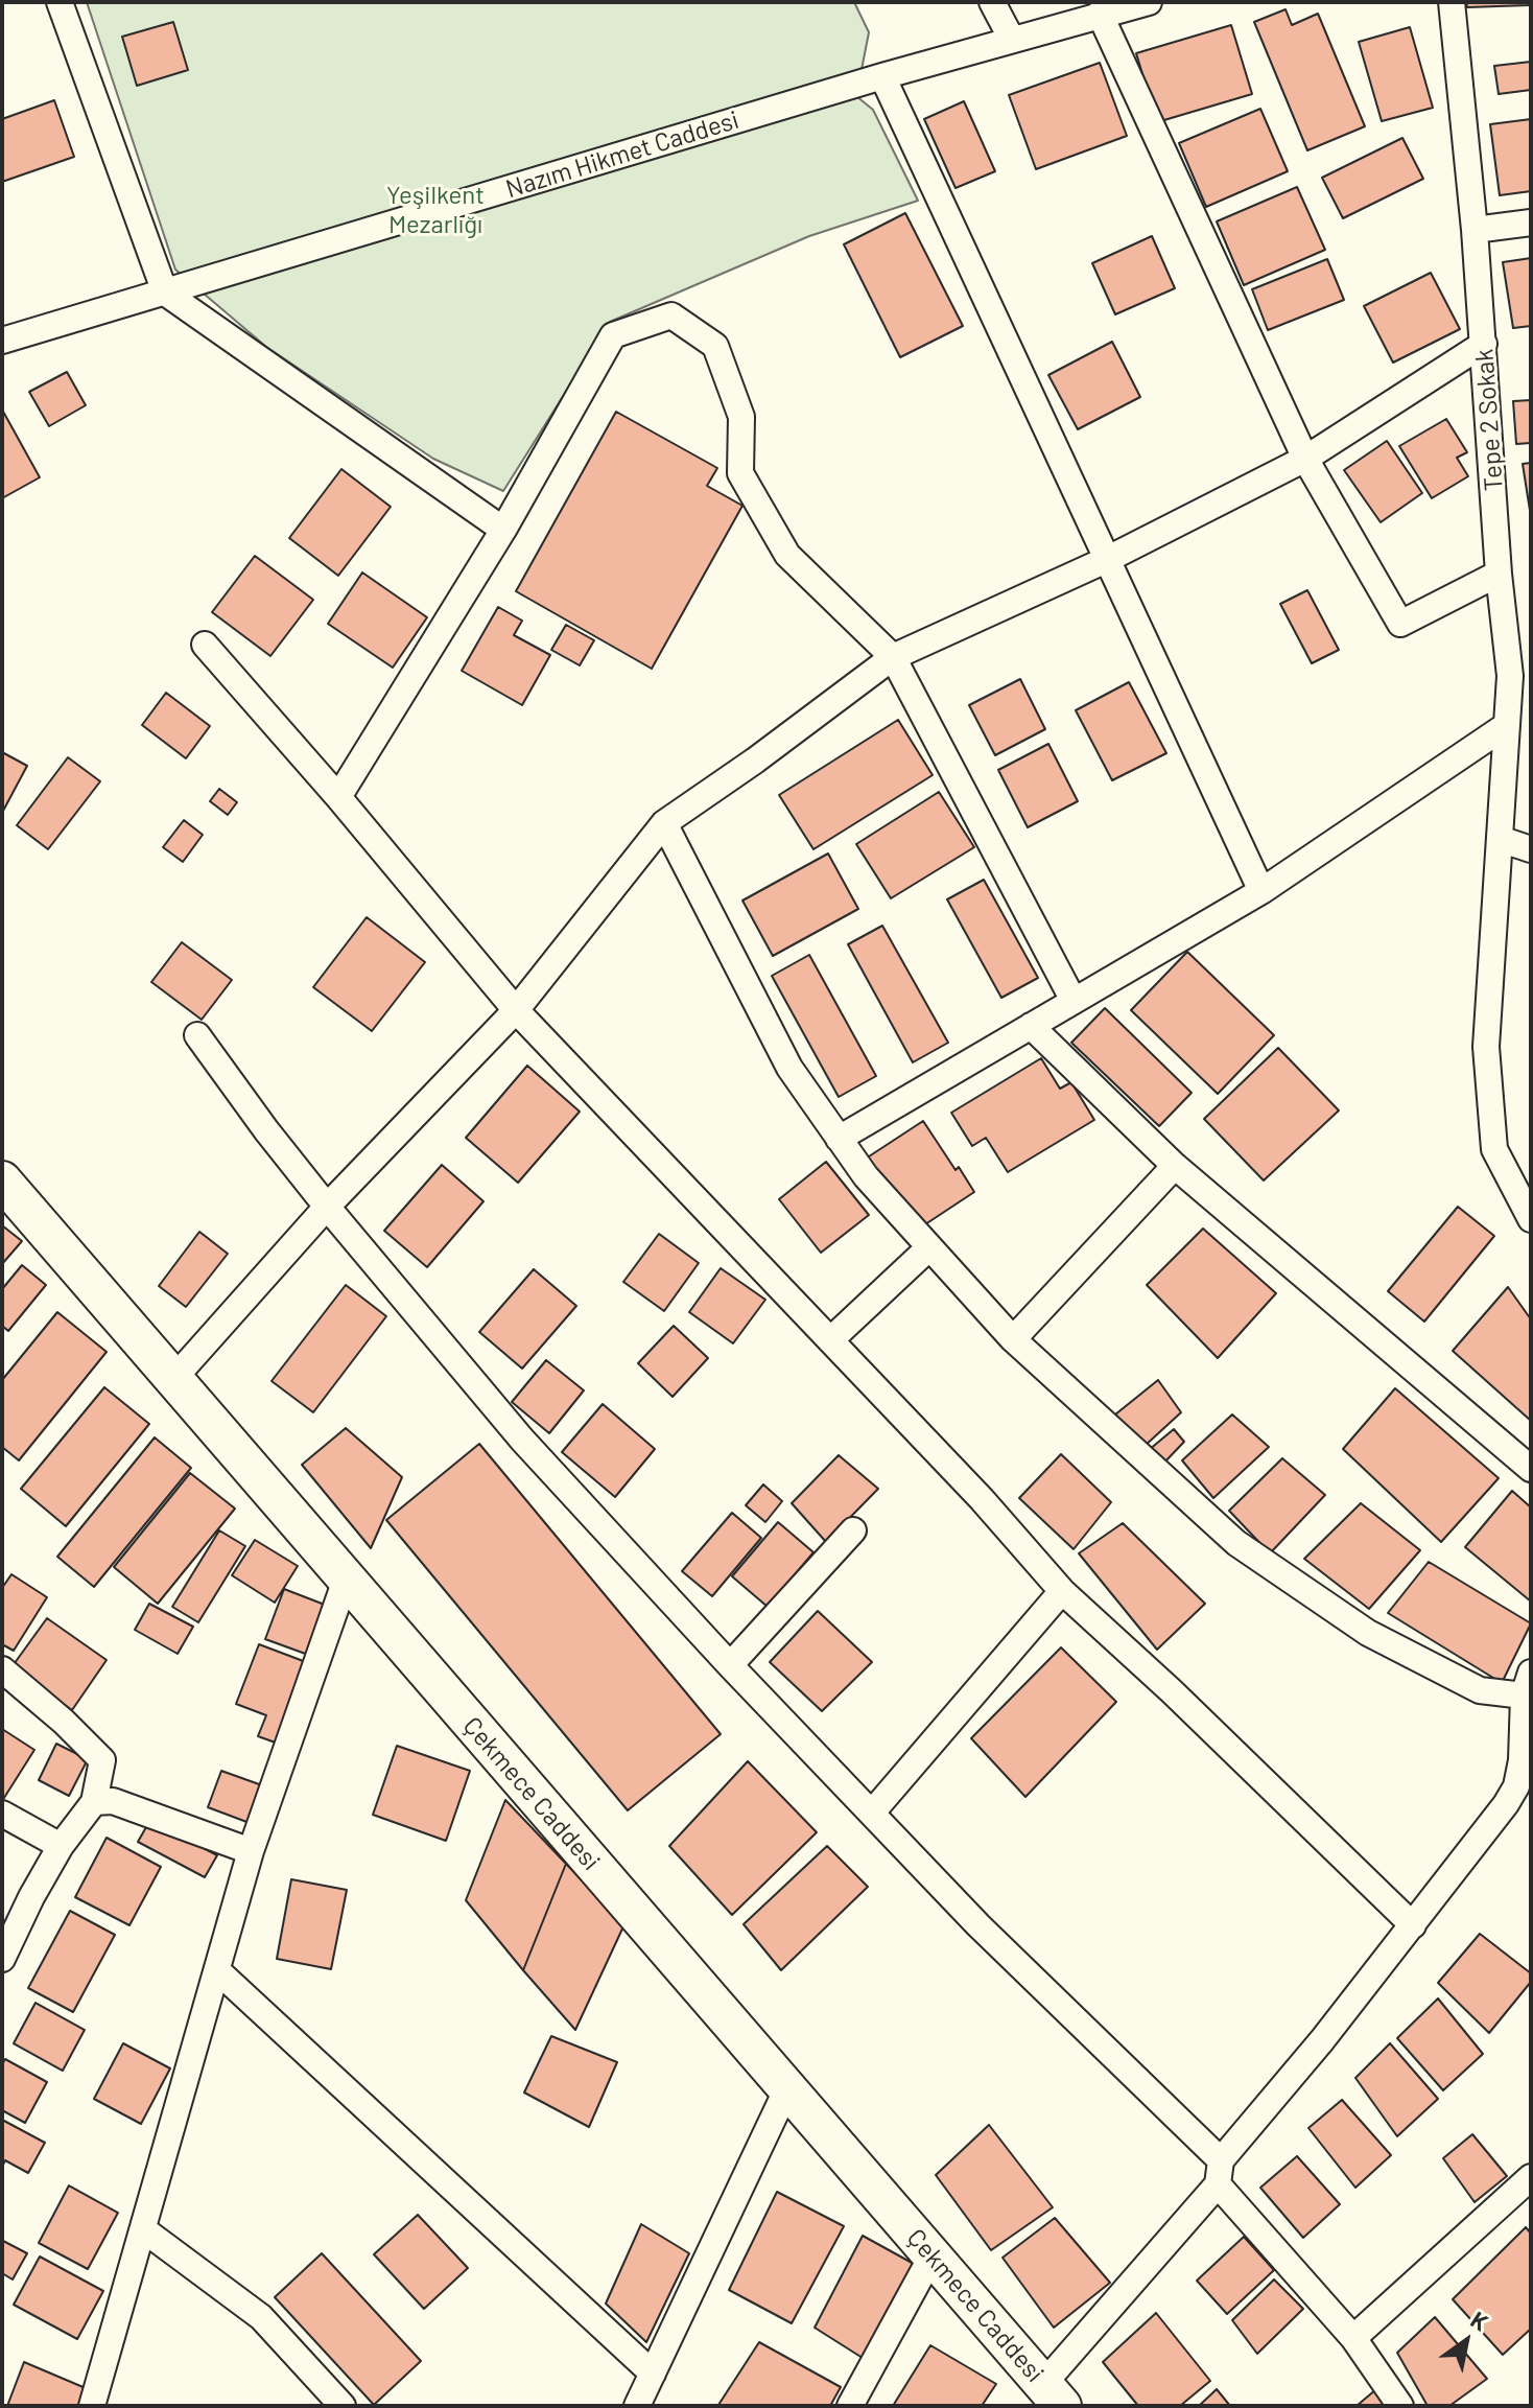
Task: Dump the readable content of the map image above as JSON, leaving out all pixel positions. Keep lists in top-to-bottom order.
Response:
{
  "streets": {
    "main road": ["Çekmece Caddesi"],
    "street": ["Nazım Hikmet Caddesi", "Tepe 2 Sokak"]
  },
  "parks": ["Yeşilkent Mezarlığı"],
  "north": "top right"
}
